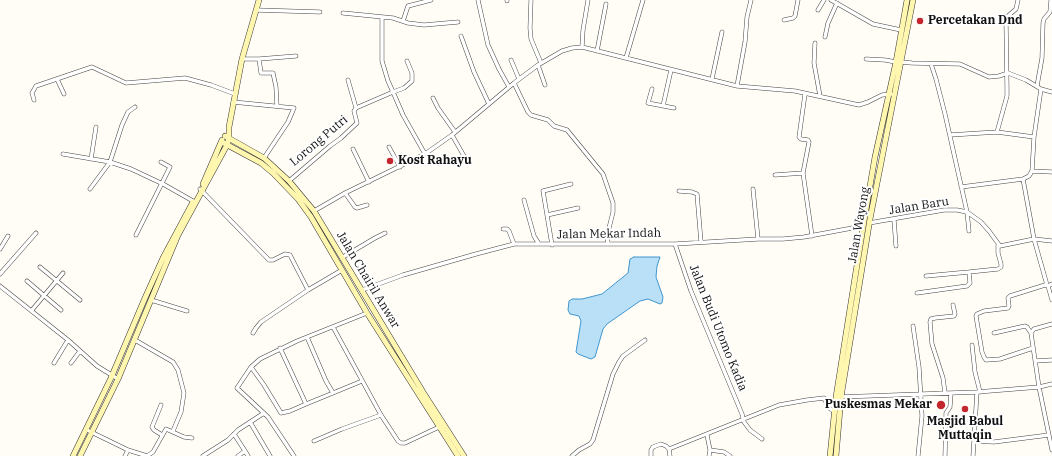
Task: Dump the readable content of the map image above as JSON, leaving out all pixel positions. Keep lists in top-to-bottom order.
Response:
{
  "streets": {
    "main road": ["Jalan Wayong", "Jalan Chairil Anwar"],
    "street": [
      "Lorong Putri",
      "Jalan Baru",
      "Jalan Mekar Indah",
      "Jalan Budi Utomo Kadia"
    ]
  },
  "crossings": [
    ["Lorong Putri", "Jalan Chairil Anwar"],
    ["Jalan Baru", "Jalan Wayong"],
    ["Jalan Wayong", "Jalan Mekar Indah"],
    ["Jalan Mekar Indah", "Jalan Chairil Anwar"],
    ["Jalan Mekar Indah", "Jalan Budi Utomo Kadia"]
  ],
  "places": [
    "Percetakan Dnd",
    "Kost Rahayu",
    "Puskesmas Mekar",
    "Masjid Babul Muttaqin"
  ]
}
